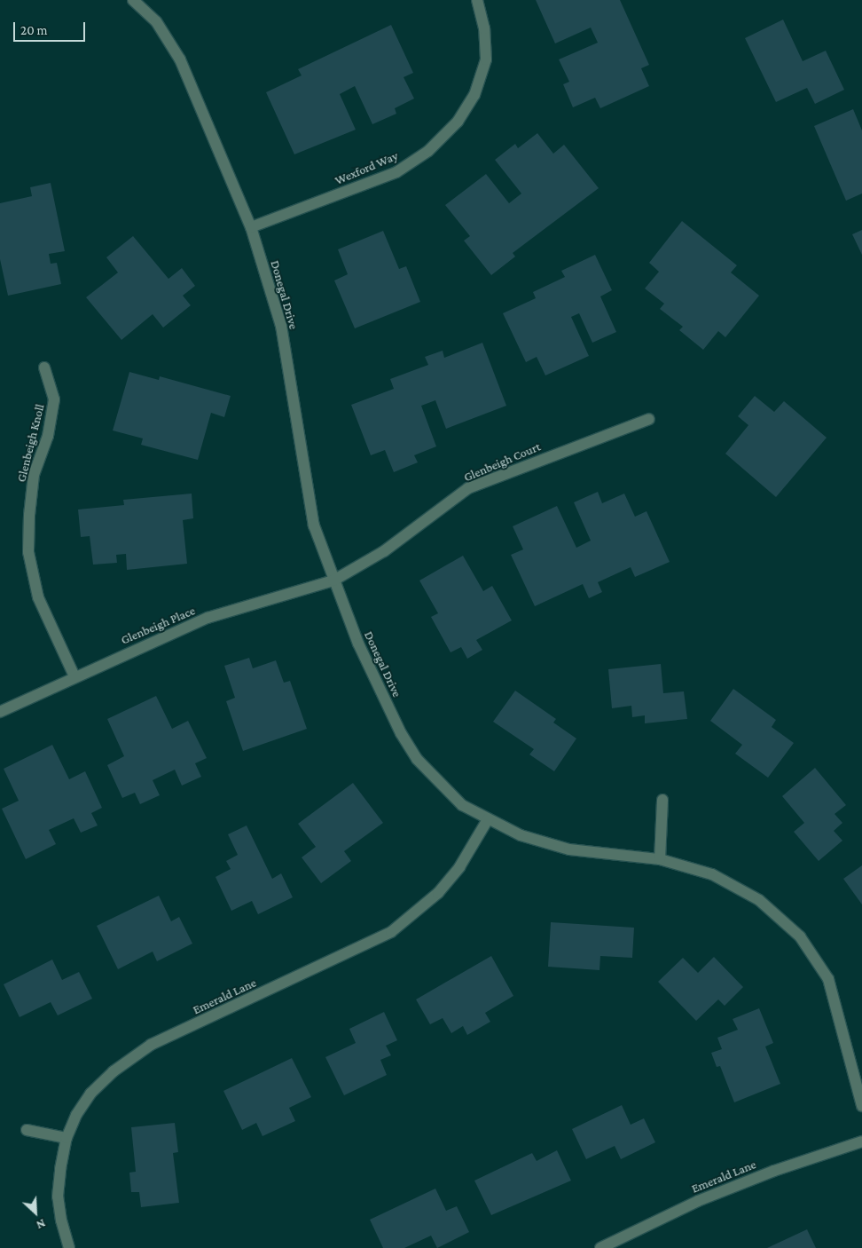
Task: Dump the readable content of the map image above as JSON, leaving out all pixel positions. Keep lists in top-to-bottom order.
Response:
{
  "streets": {
    "street": [
      "Wexford Way",
      "Donegal Drive",
      "Glenbeigh Knoll",
      "Glenbeigh Court",
      "Glenbeigh Place",
      "Emerald Lane"
    ]
  },
  "crossings": [
    ["Wexford Way", "Donegal Drive"],
    ["Donegal Drive", "Glenbeigh Court"],
    ["Donegal Drive", "Glenbeigh Place"],
    ["Donegal Drive", "Emerald Lane"],
    ["Glenbeigh Knoll", "Glenbeigh Place"],
    ["Glenbeigh Court", "Glenbeigh Place"]
  ],
  "scale_bar": "20 m",
  "north": "bottom right"
}
